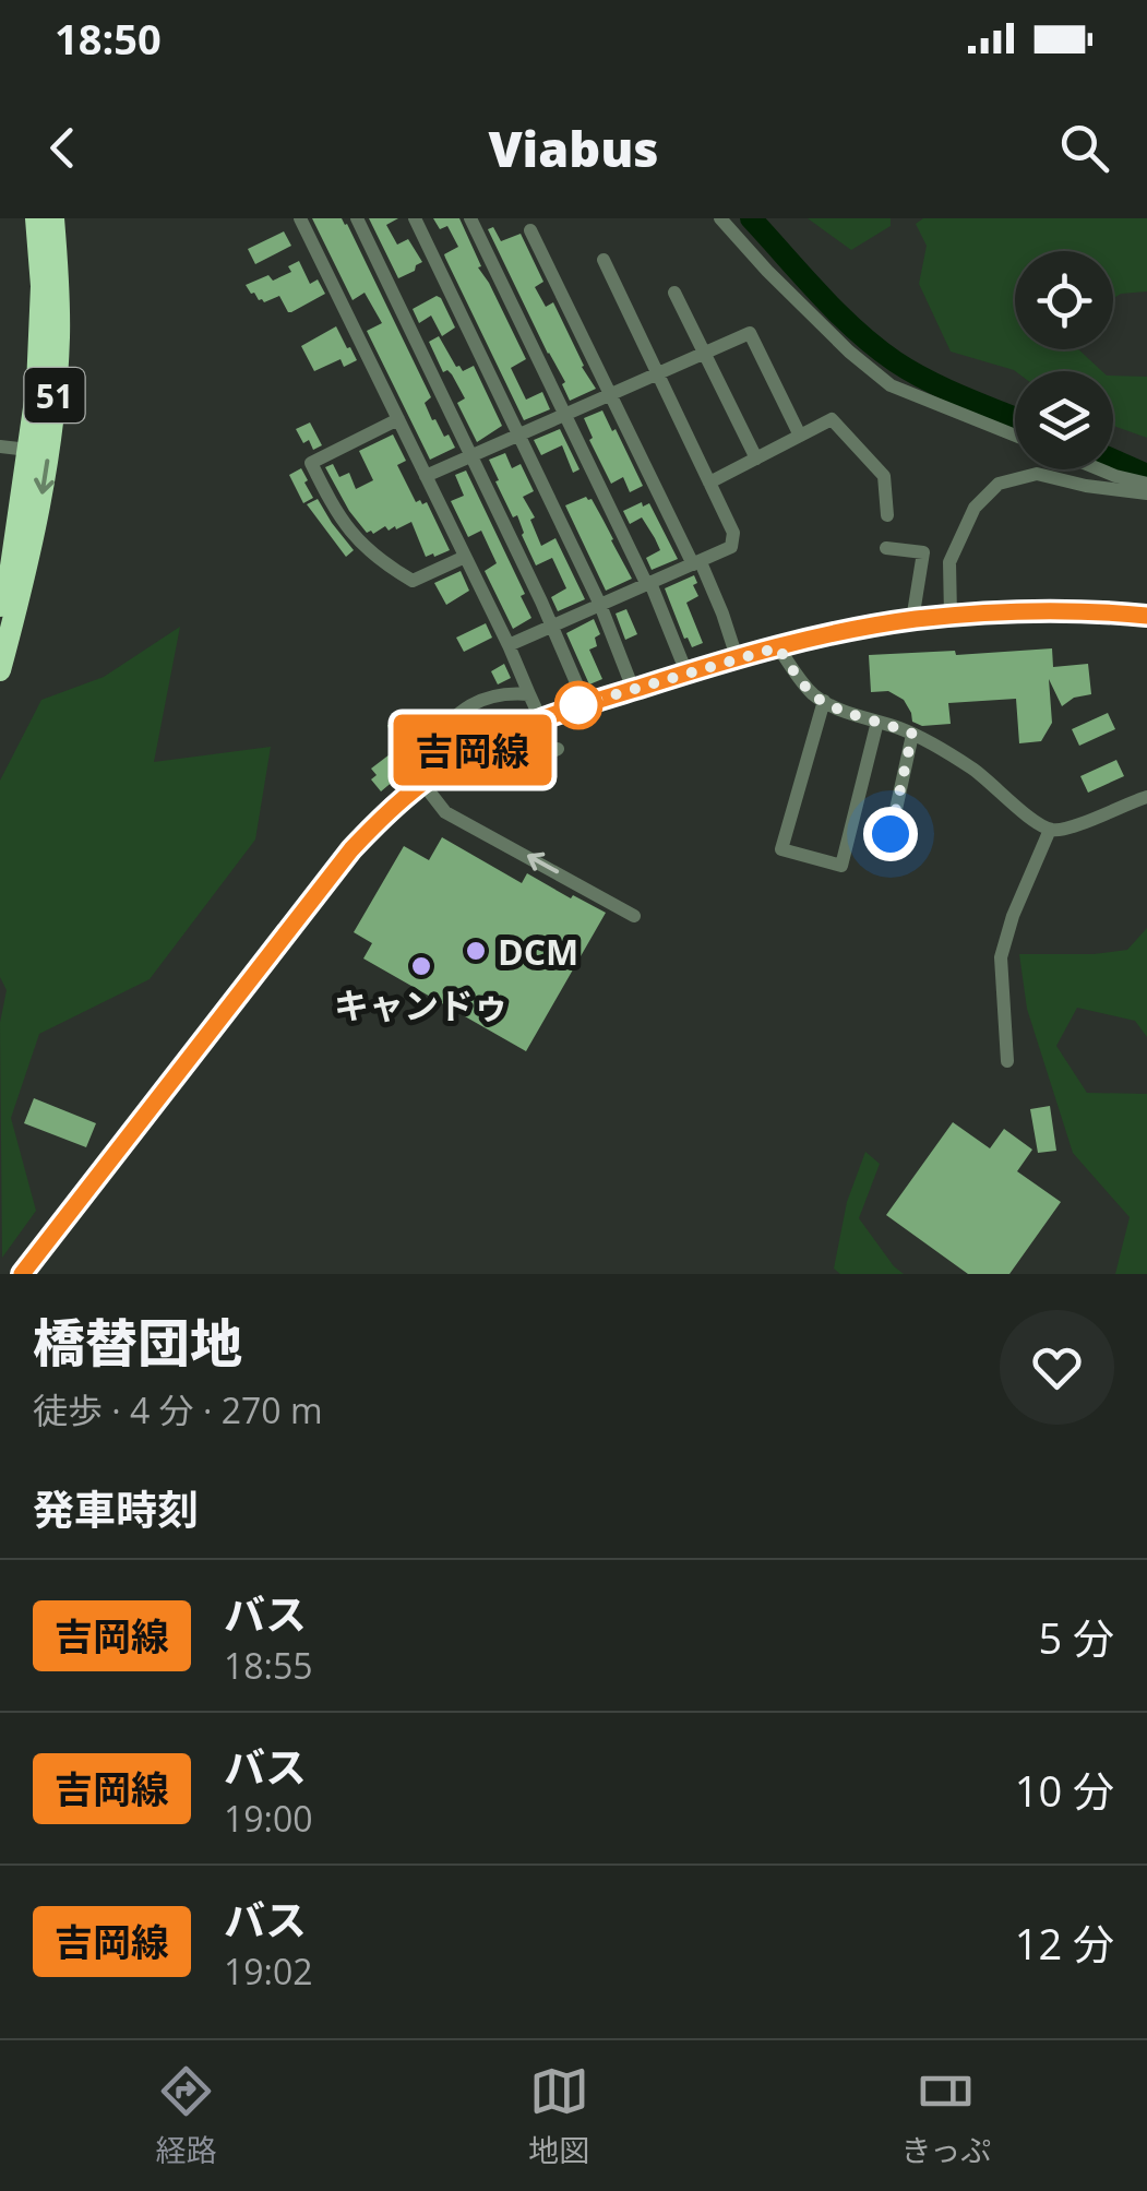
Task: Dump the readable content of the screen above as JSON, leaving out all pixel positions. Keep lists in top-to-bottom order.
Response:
{
  "streets": {
    "highway": ["51"]
  },
  "places": ["DCM", "キャンドゥ"],
  "lines": ["bus line 吉岡線"],
  "page": {
    "status": "18:50",
    "header": "Viabus",
    "on_map": "吉岡線",
    "heading": [
      ["橋替団地", "徒歩 · 4 分 · 270 m"],
      "発車時刻"
    ],
    "list": [
      {
        "mark": "吉岡線",
        "name": "バス",
        "note": "18:55",
        "value": "5 分"
      },
      {
        "mark": "吉岡線",
        "name": "バス",
        "note": "19:00",
        "value": "10 分"
      },
      {
        "mark": "吉岡線",
        "name": "バス",
        "note": "19:02",
        "value": "12 分"
      }
    ],
    "tabs": ["経路", "地図", "きっぷ"]
  }
}
